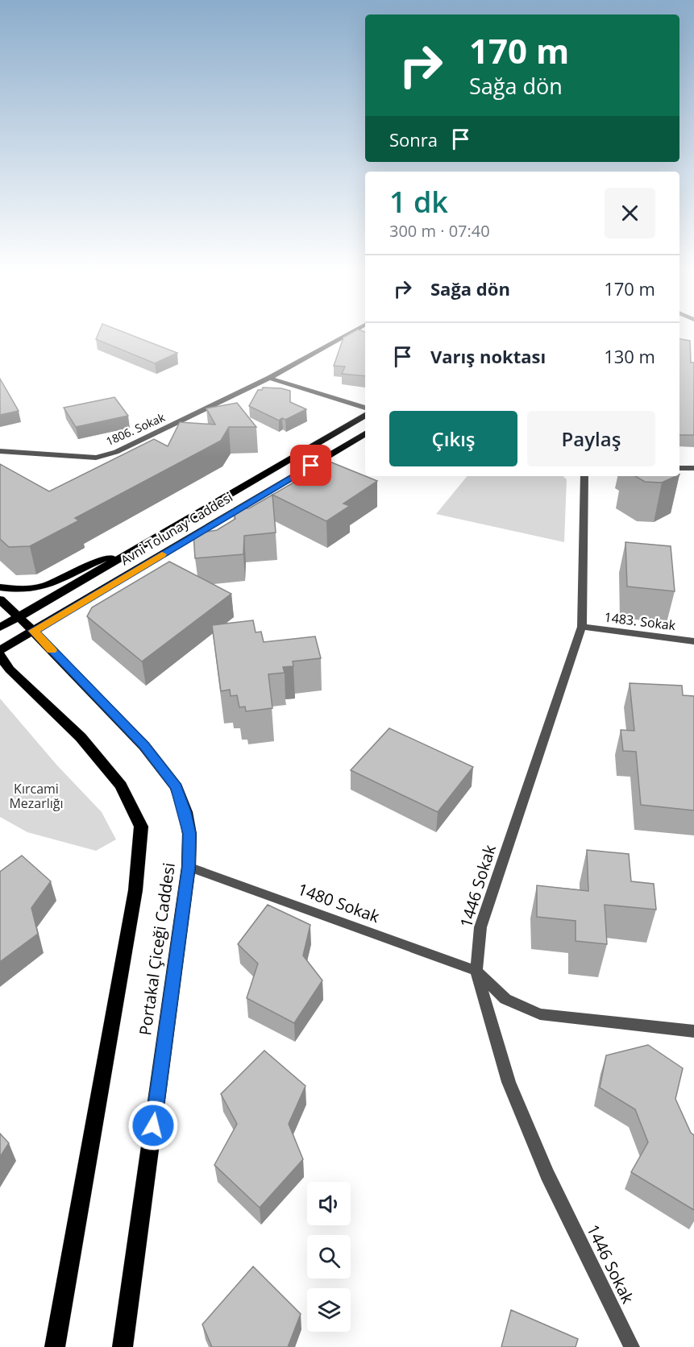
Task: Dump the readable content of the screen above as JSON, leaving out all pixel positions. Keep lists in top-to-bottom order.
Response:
{
  "streets": {
    "main road": ["Avni Tolunay Caddesi", "Portakal Çiceği Caddesi"],
    "street": [
      "1806. Sokak",
      "1483. Sokak",
      "1446 Sokak",
      "1480 Sokak"
    ]
  },
  "crossings": [
    ["Avni Tolunay Caddesi", "Portakal Çiceği Caddesi"],
    ["1483. Sokak", "1446 Sokak"],
    ["1446 Sokak", "1480 Sokak"],
    ["1480 Sokak", "Portakal Çiceği Caddesi"]
  ],
  "parks": ["Kırcami Mezarlığı"],
  "page": {
    "turn": ["170 m", "Sağa dön"],
    "then": "Sonra",
    "heading": ["1 dk", "300 m · 07:40"],
    "list": [
      {
        "name": "Sağa dön",
        "value": "170 m"
      },
      {
        "name": "Varış noktası",
        "value": "130 m"
      }
    ],
    "buttons": ["Çıkış", "Paylaş"]
  }
}
